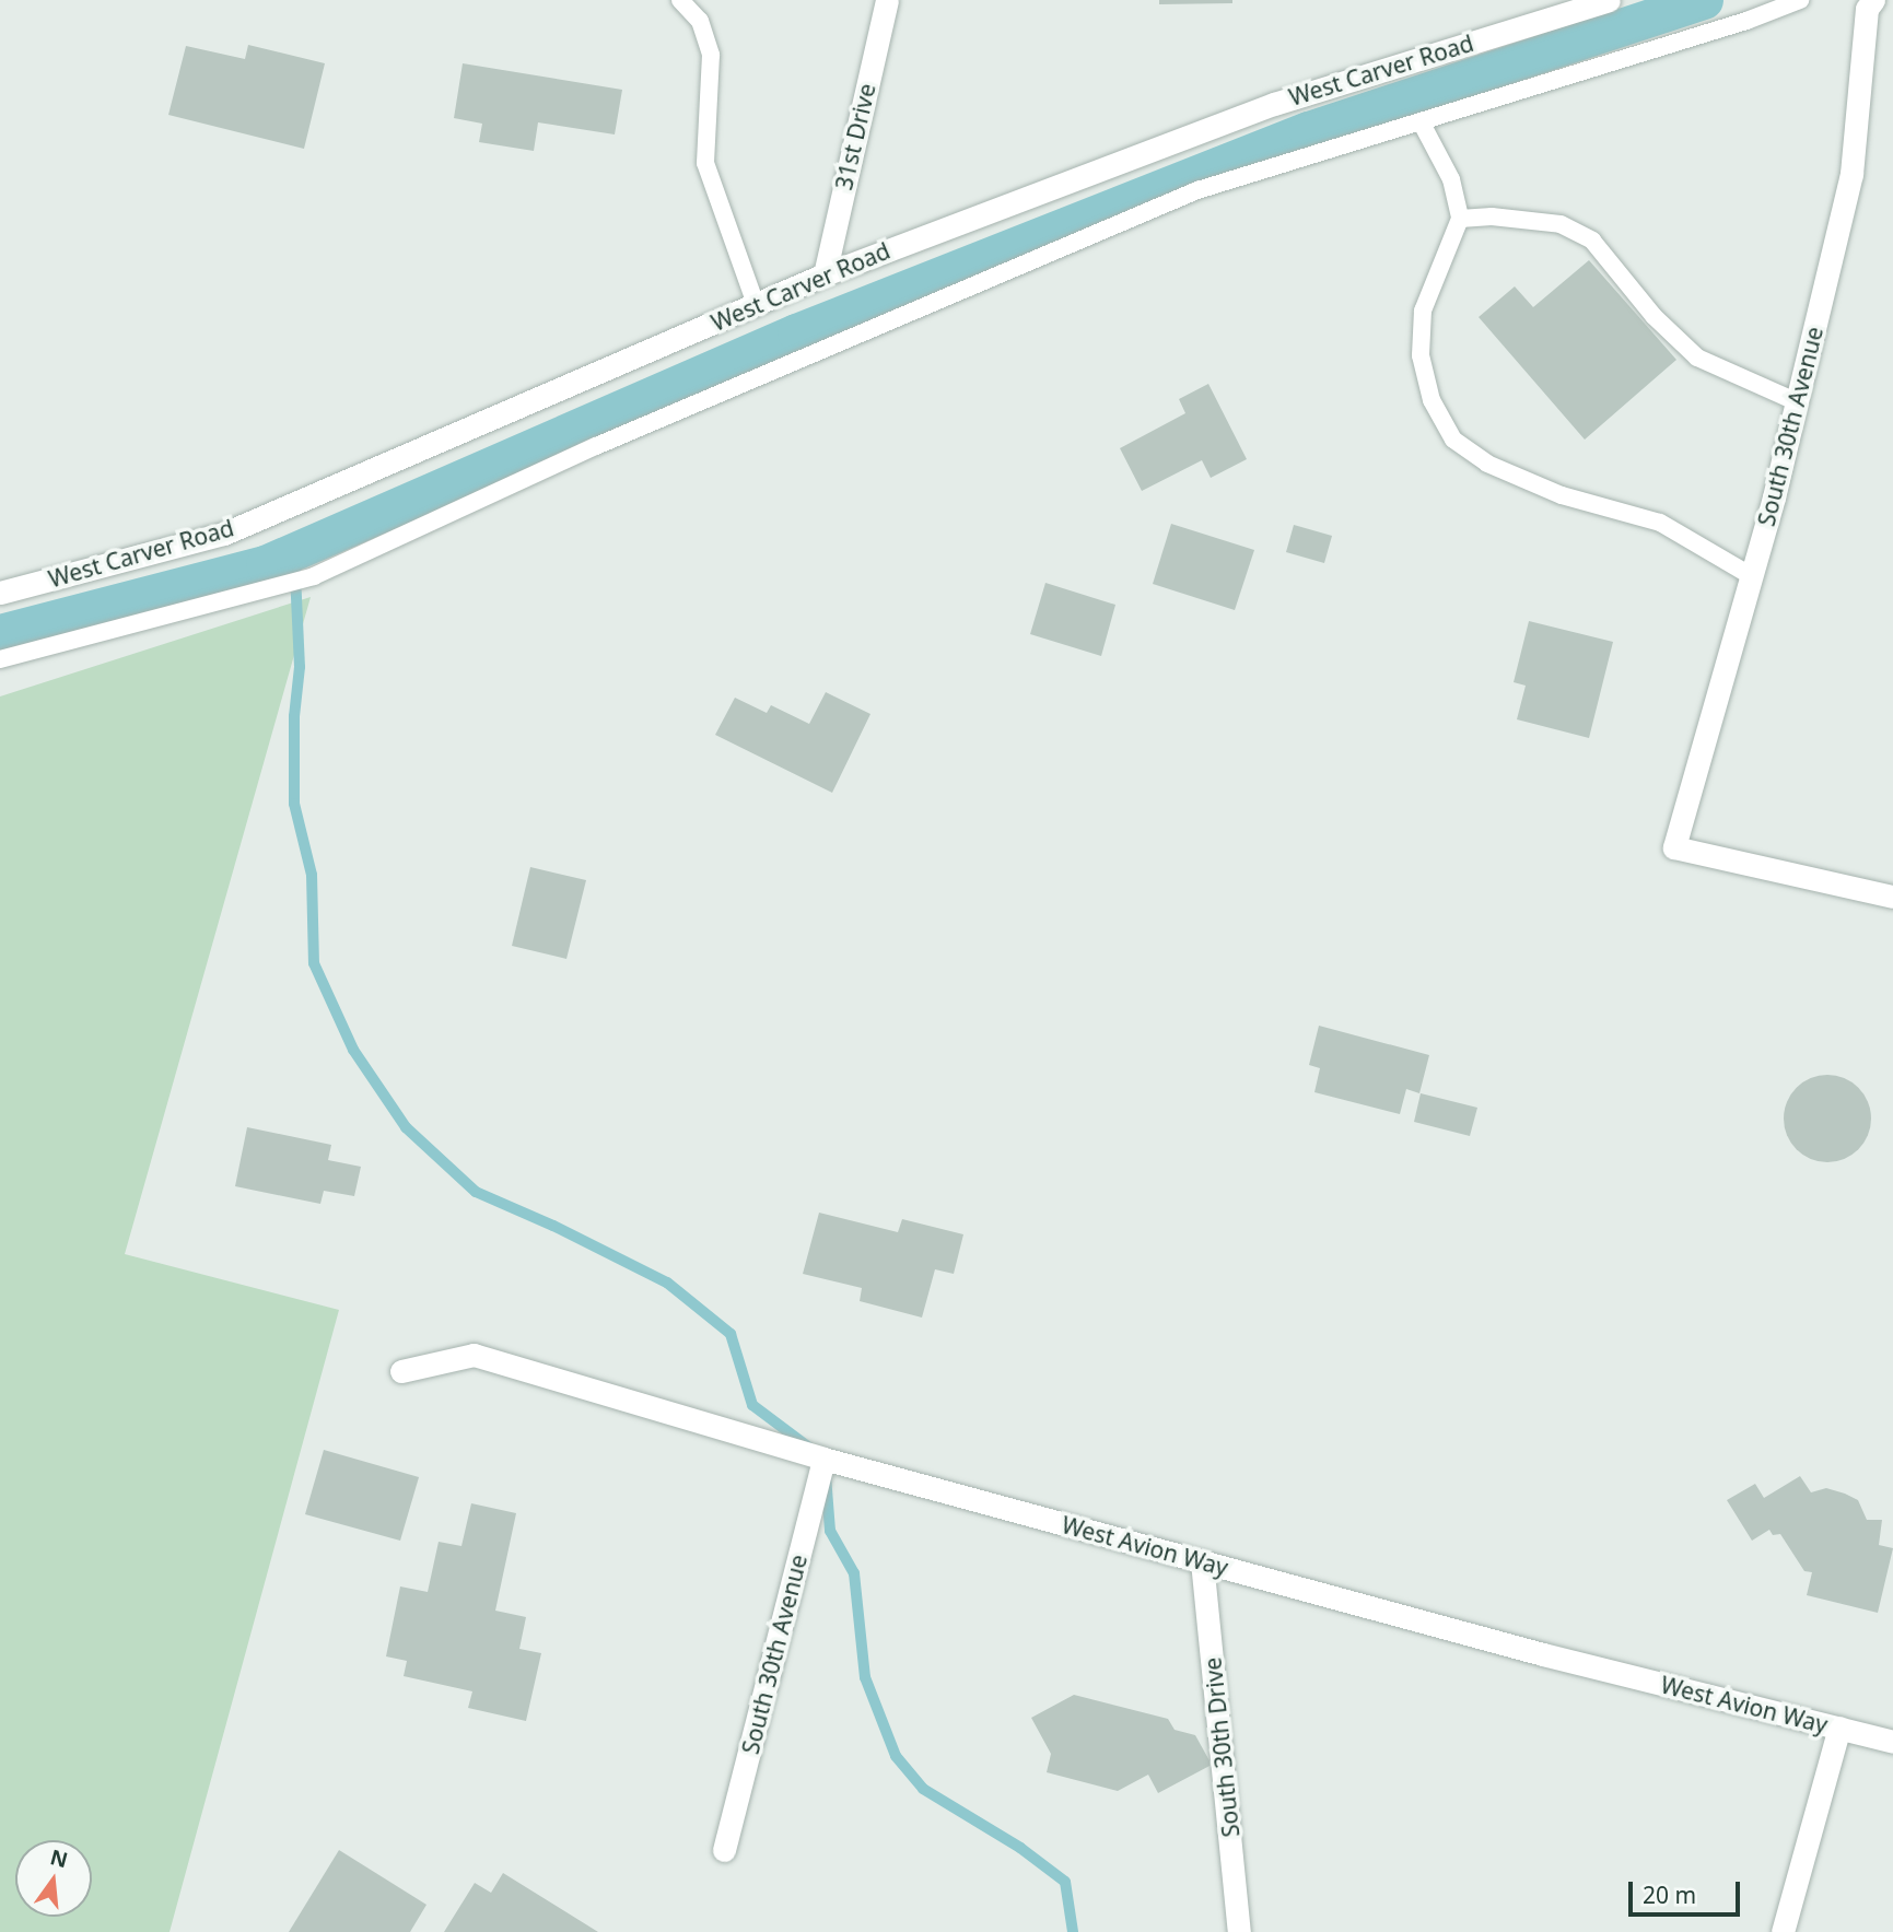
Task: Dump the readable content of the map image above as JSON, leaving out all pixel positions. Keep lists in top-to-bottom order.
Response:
{
  "streets": {
    "street": [
      "West Carver Road",
      "31st Drive",
      "South 30th Avenue",
      "West Avion Way",
      "South 30th Drive"
    ]
  },
  "crossings": [
    ["West Carver Road", "31st Drive"],
    ["South 30th Avenue", "West Avion Way"],
    ["West Avion Way", "South 30th Drive"]
  ],
  "scale_bar": "20 m",
  "north": "top"
}
